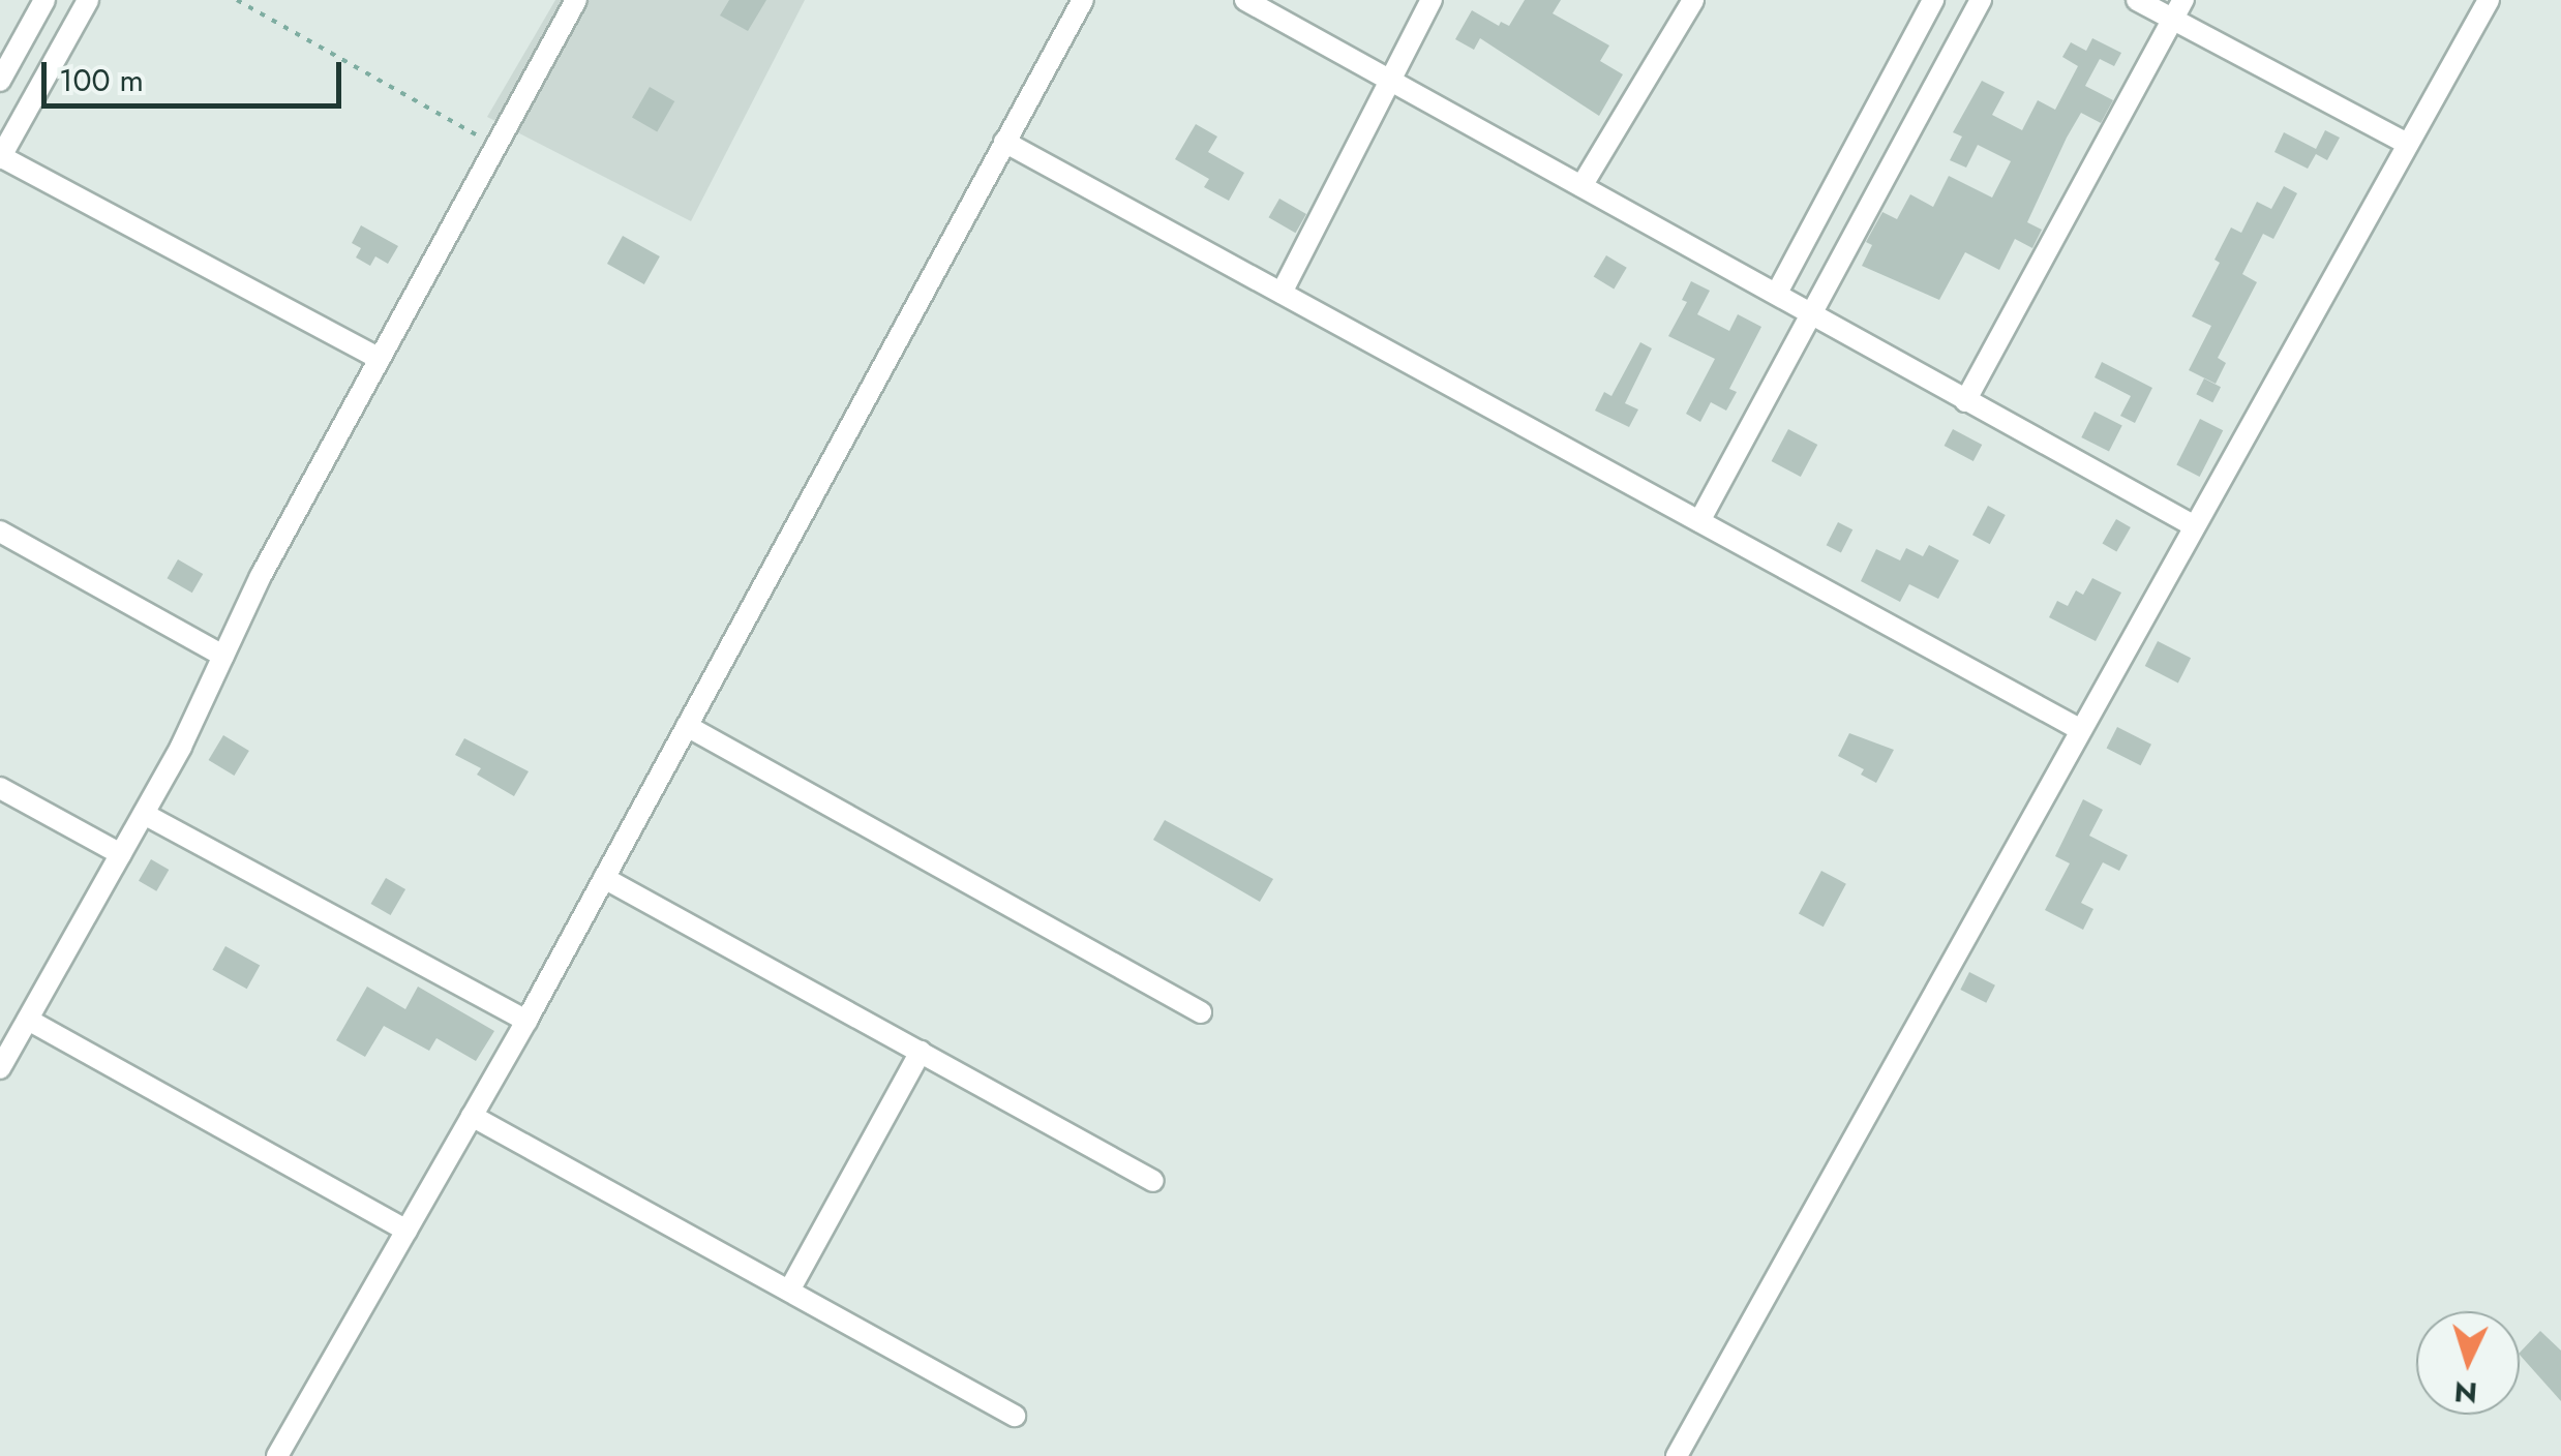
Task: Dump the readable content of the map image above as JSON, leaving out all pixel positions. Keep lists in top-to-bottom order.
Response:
{
  "scale_bar": "100 m",
  "north": "bottom"
}
